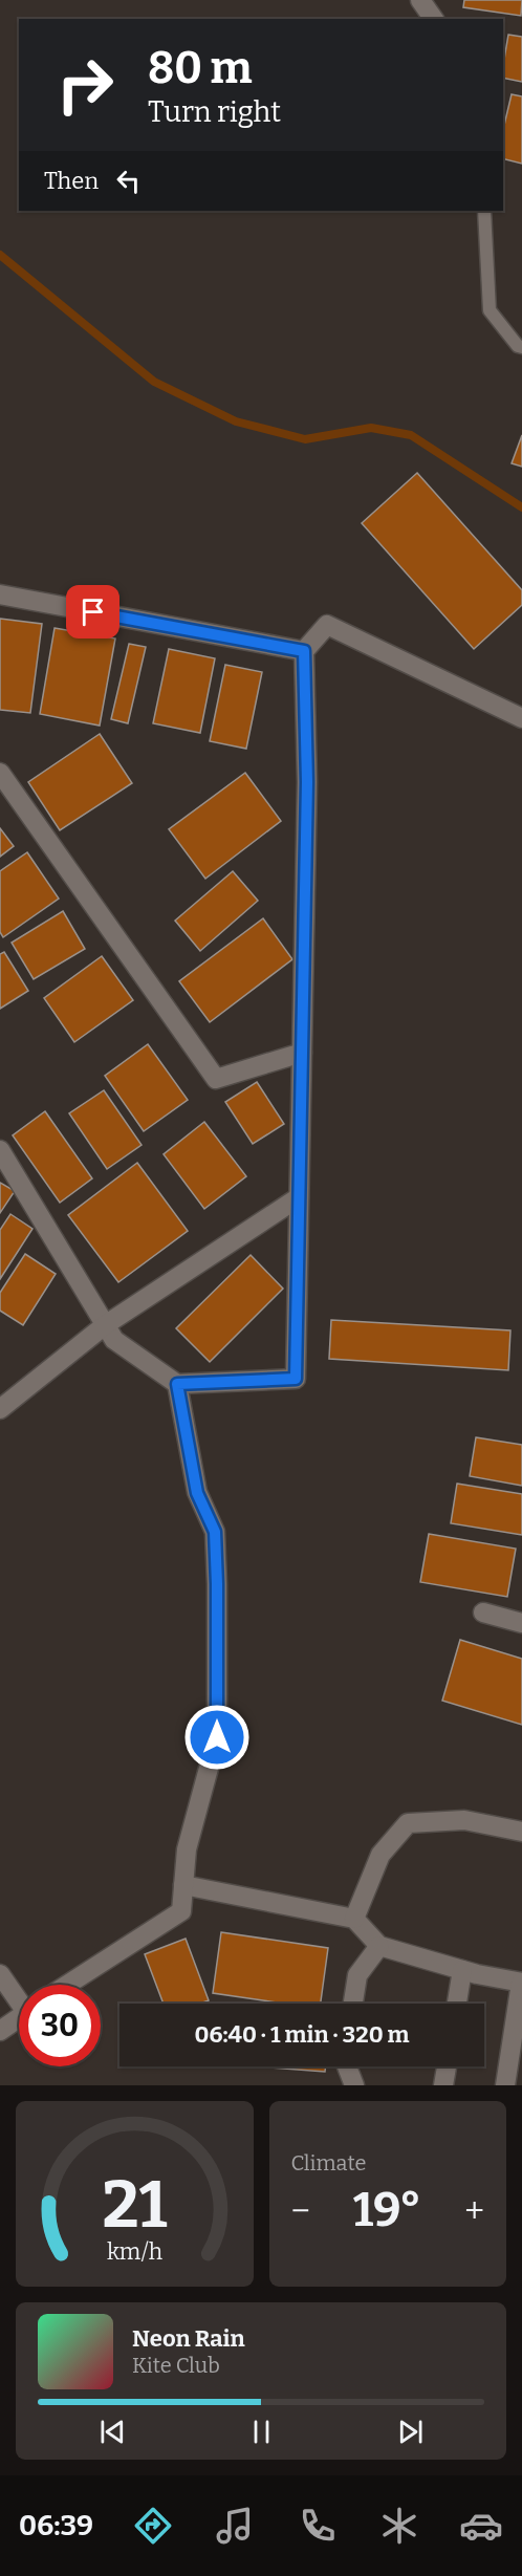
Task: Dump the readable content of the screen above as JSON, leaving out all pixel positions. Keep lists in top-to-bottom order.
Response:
{
  "page": {
    "turn": ["80 m", "Turn right"],
    "then": "Then",
    "limit": "30",
    "trip": "06:40 · 1 min · 320 m",
    "tile": "Climate",
    "heat": ["−", "19°", "+"],
    "song": ["Neon Rain", "Kite Club"],
    "tabs": "06:39",
    "gauge": ["21", "km/h"]
  }
}
